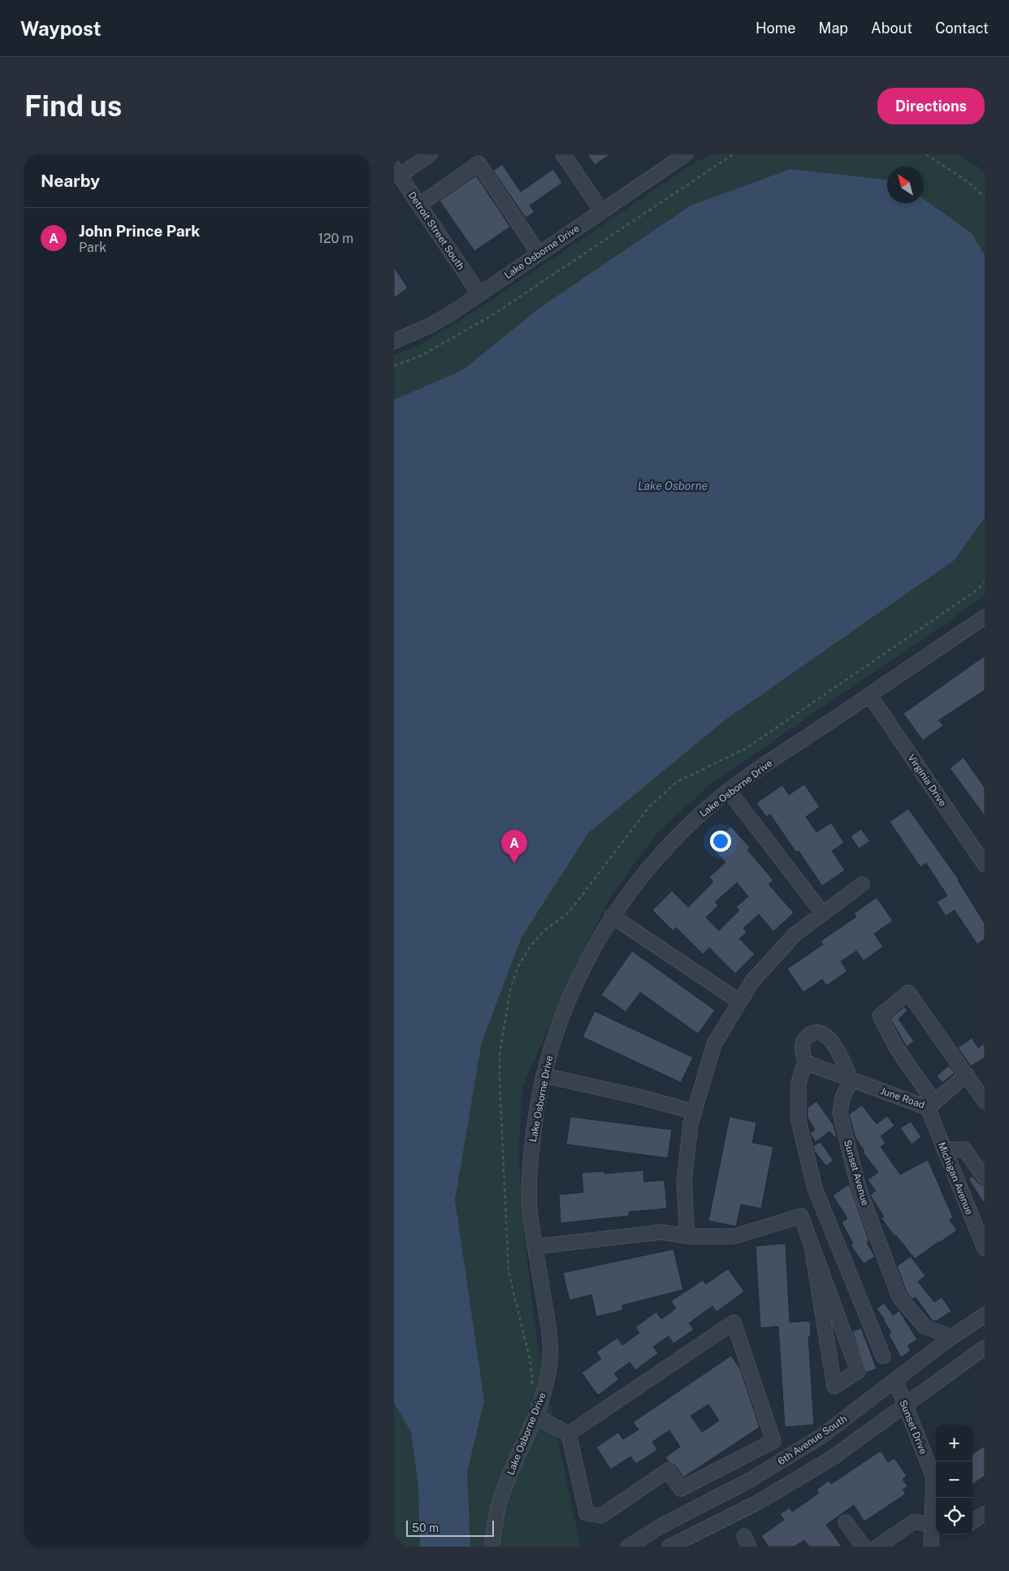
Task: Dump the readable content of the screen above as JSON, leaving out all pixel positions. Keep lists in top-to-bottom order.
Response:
{
  "streets": {
    "street": [
      "Detroit Street South",
      "Lake Osborne Drive",
      "Virginia Drive",
      "June Road",
      "Sunset Avenue",
      "Michigan Avenue",
      "Sunset Drive",
      "6th Avenue South"
    ]
  },
  "crossings": [
    ["Detroit Street South", "Lake Osborne Drive"],
    ["Lake Osborne Drive", "Virginia Drive"],
    ["June Road", "Sunset Avenue"],
    ["June Road", "Michigan Avenue"],
    ["Sunset Avenue", "6th Avenue South"],
    ["Sunset Drive", "6th Avenue South"]
  ],
  "water": ["Lake Osborne"],
  "scale_bar": "50 m",
  "north": "top left",
  "page": {
    "header": "Waypost",
    "nav": [
      "Home",
      "Map",
      "About",
      "Contact"
    ],
    "buttons": "Directions",
    "title": "Find us",
    "heading": "Nearby",
    "list": [
      {
        "mark": "A",
        "name": "John Prince Park",
        "note": "Park",
        "value": "120 m"
      }
    ],
    "pins": "A",
    "map_buttons": ["+", "−"],
    "scale": "50 m"
  }
}
